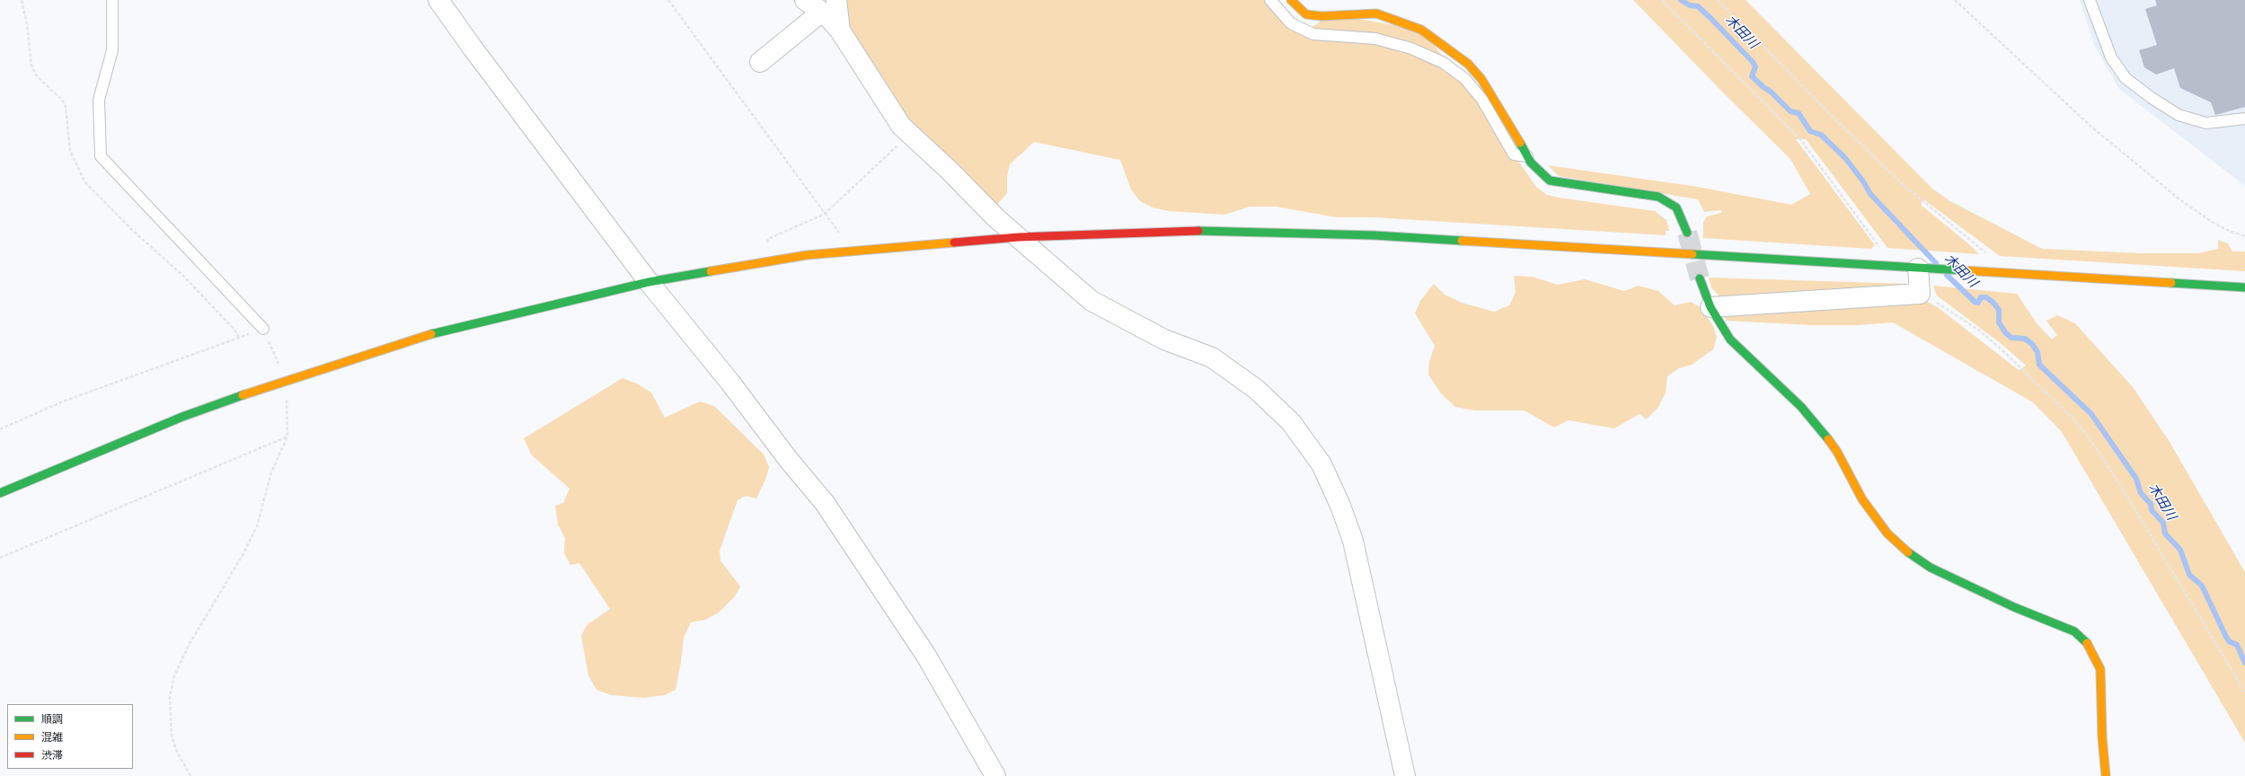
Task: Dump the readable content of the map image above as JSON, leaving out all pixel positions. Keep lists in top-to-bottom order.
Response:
{
  "water": ["木田川"],
  "legend": ["順調", "混雑", "渋滞"]
}
